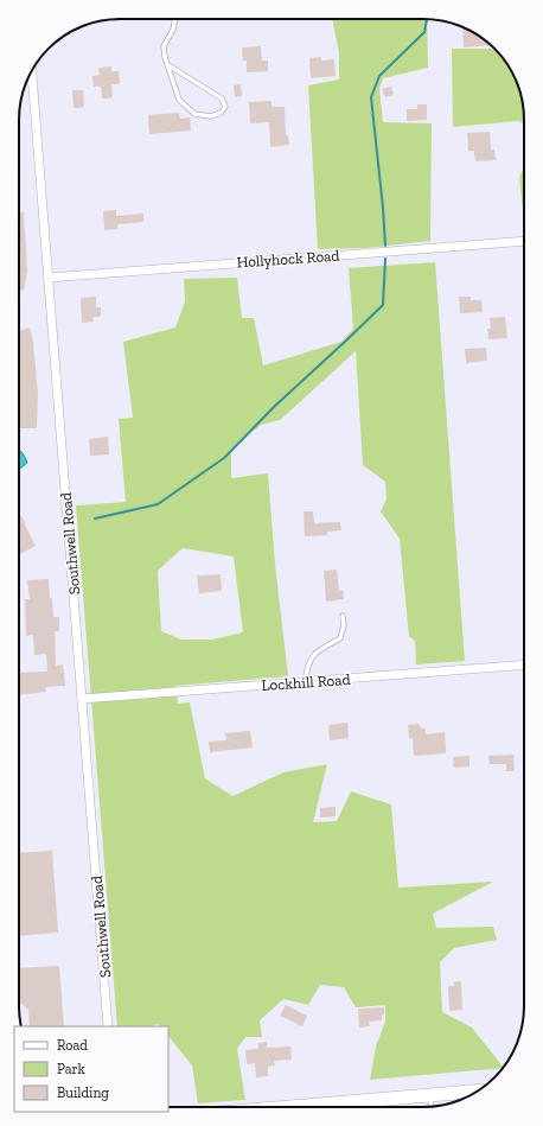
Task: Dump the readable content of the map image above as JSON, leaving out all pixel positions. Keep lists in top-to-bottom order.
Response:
{
  "streets": {
    "street": ["Hollyhock Road", "Southwell Road", "Lockhill Road"]
  },
  "crossings": [
    ["Hollyhock Road", "Southwell Road"],
    ["Southwell Road", "Lockhill Road"]
  ],
  "legend": ["Road", "Park", "Building"]
}
